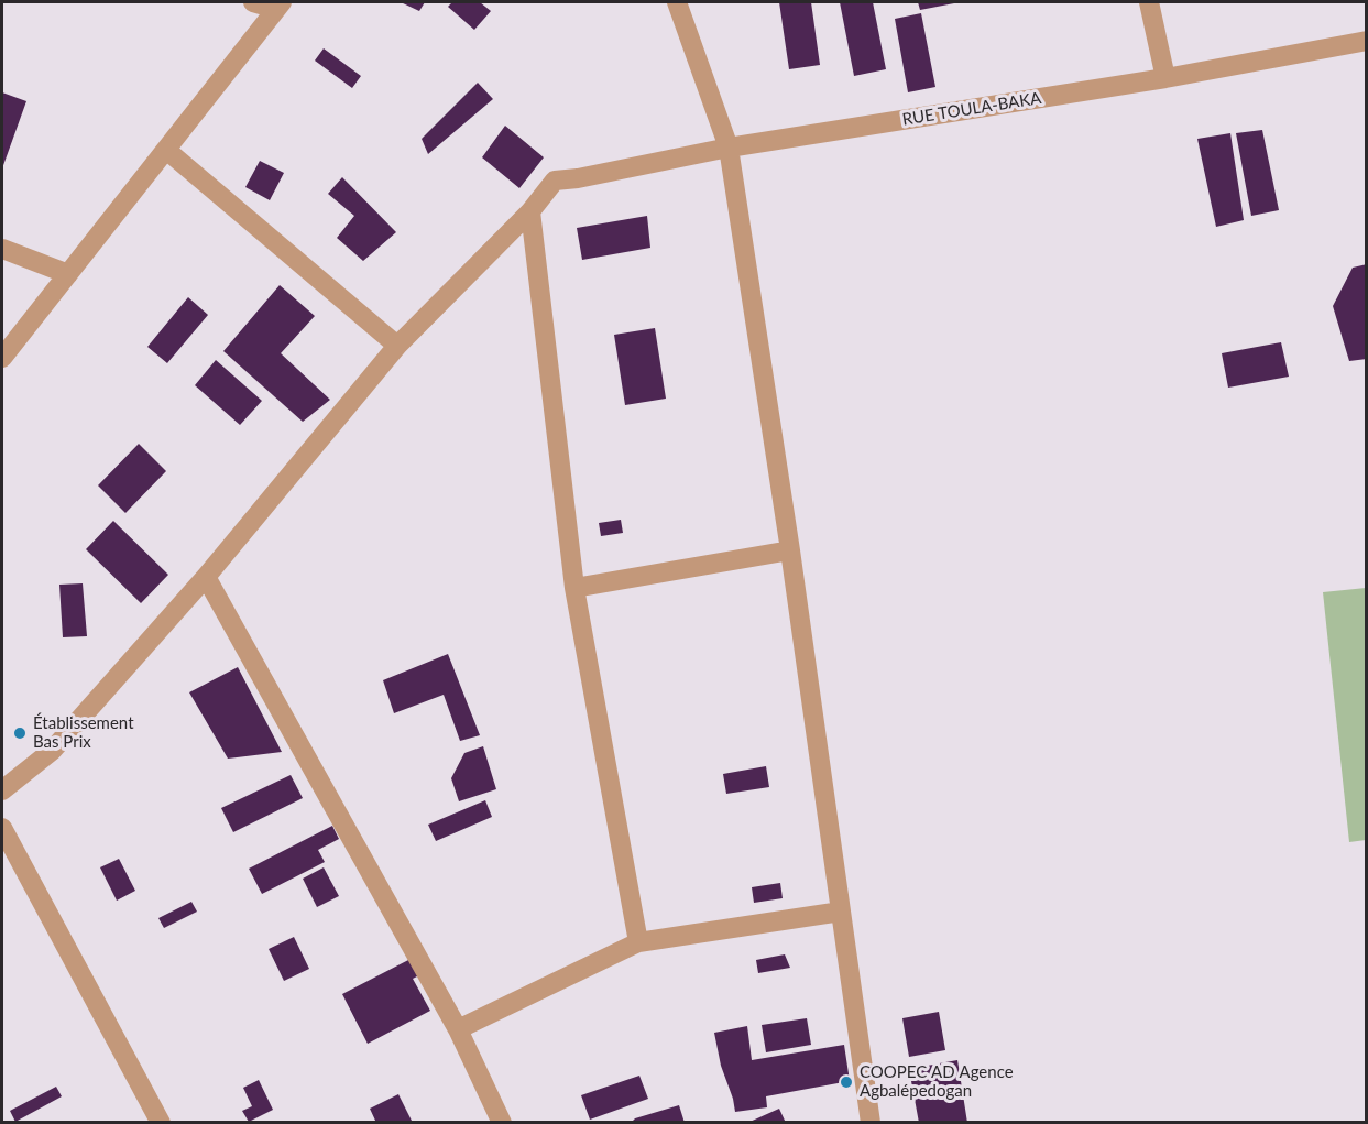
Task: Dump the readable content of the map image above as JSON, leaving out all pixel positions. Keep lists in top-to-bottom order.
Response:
{
  "streets": {
    "street": ["RUE TOULA-BAKA"]
  },
  "places": ["Établissement Bas Prix", "COOPEC AD Agence Agbalépedogan"]
}
